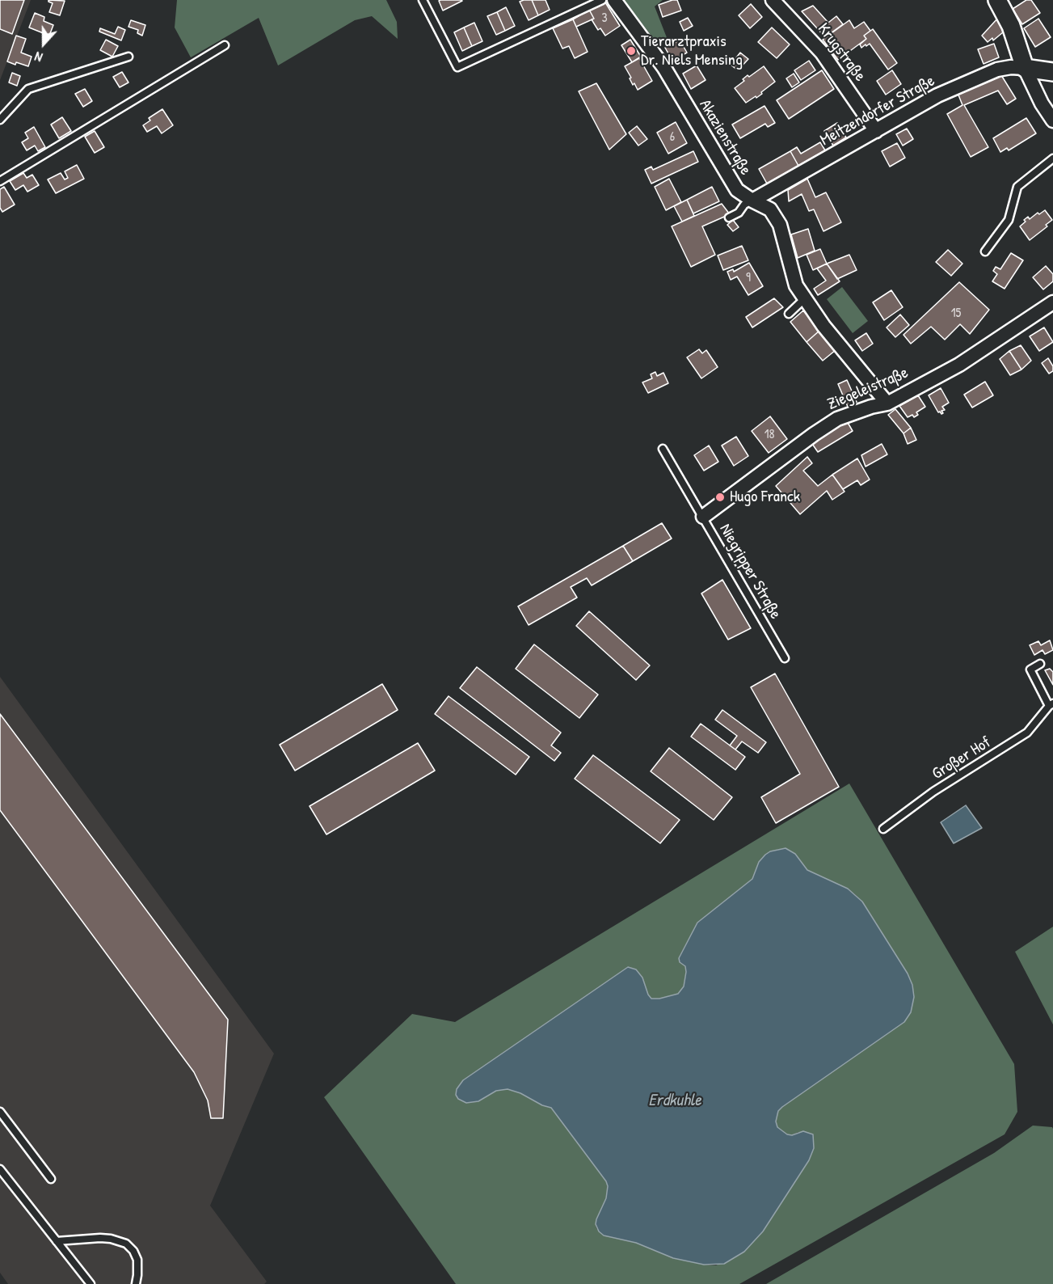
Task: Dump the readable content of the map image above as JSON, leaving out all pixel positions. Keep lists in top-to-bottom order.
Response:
{
  "streets": {
    "street": [
      "Krugstraße",
      "Meitzendorfer Straße",
      "Akazienstraße",
      "Ziegeleistraße"
    ],
    "lane": ["Niegripper Straße", "Großer Hof"]
  },
  "crossings": [
    ["Krugstraße", "Meitzendorfer Straße"],
    ["Meitzendorfer Straße", "Akazienstraße"],
    ["Akazienstraße", "Ziegeleistraße"],
    ["Ziegeleistraße", "Niegripper Straße"]
  ],
  "water": ["Erdkuhle"],
  "places": ["Tierarztpraxis Dr. Niels Mensing", "Hugo Franck"],
  "house_numbers": [
    "3",
    "6",
    "9",
    "15",
    "18"
  ],
  "north": "bottom"
}
